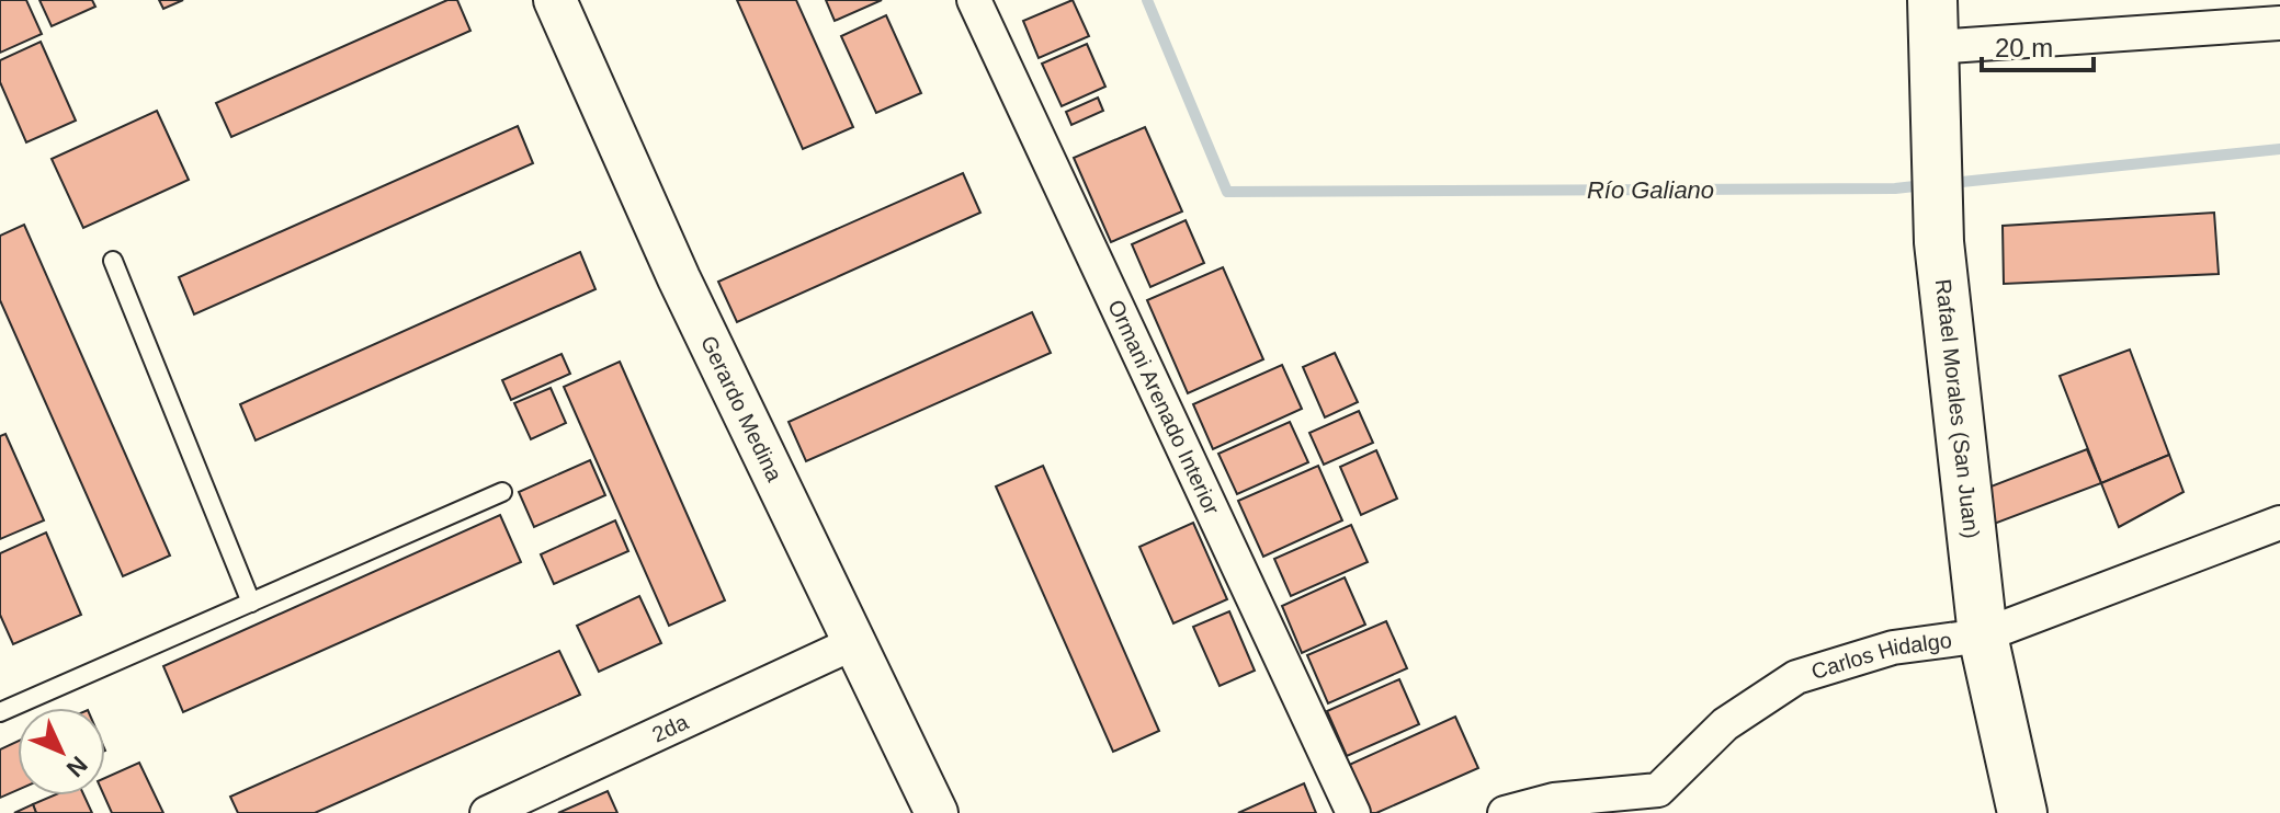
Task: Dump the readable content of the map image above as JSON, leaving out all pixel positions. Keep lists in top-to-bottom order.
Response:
{
  "streets": {
    "main road": ["Rafael Morales (San Juan)"],
    "street": [
      "Ormani Arenado Interior",
      "Gerardo Medina",
      "Carlos Hidalgo",
      "2da"
    ]
  },
  "crossings": [
    ["Gerardo Medina", "2da"],
    ["Rafael Morales (San Juan)", "Carlos Hidalgo"]
  ],
  "water": ["Río Galiano"],
  "scale_bar": "20 m",
  "north": "bottom right"
}
